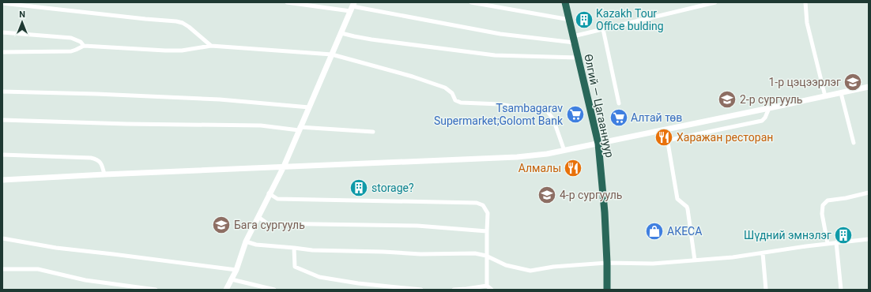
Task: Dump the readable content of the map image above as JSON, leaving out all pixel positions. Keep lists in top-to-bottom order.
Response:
{
  "streets": {
    "highway": ["Өлгий — Цагааннуур"]
  },
  "places": {
    "building": ["Kazakh Tour Office bulding", "storage?", "Шүдний эмнэлэг"],
    "school or university": [
      "1-р цэцээрлэг",
      "2-р сургууль",
      "4-р сургууль",
      "Бага сургууль"
    ],
    "supermarket": ["Tsambagarav Supermarket;Golomt Bank", "Алтай төв"],
    "restaurant": ["Харажан ресторан", "Алмалы"],
    "shop": ["АКЕСА"]
  },
  "north": "top"
}
